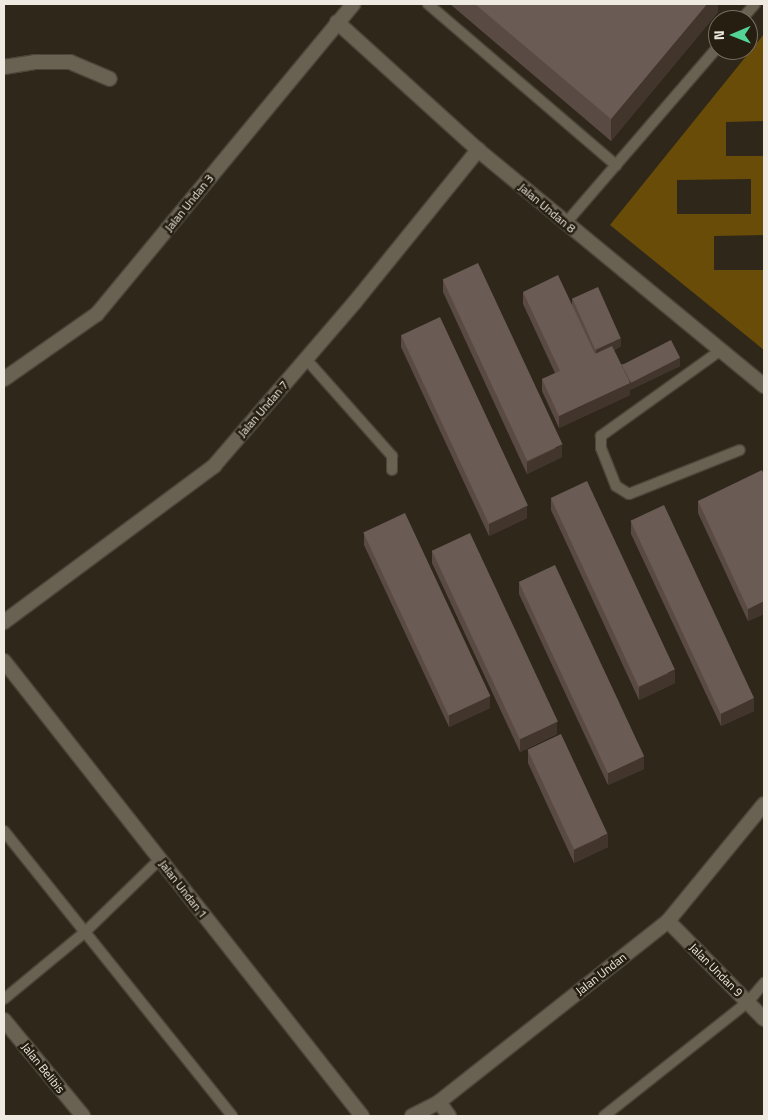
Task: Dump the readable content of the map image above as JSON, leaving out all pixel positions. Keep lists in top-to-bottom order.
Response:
{
  "streets": {
    "street": [
      "Jalan Undan 3",
      "Jalan Undan 8",
      "Jalan Undan 7",
      "Jalan Undan 1",
      "Jalan Undan 9",
      "Jalan Undan",
      "Jalan Belibis"
    ]
  },
  "crossings": [
    ["Jalan Undan 3", "Jalan Undan 8"],
    ["Jalan Undan 8", "Jalan Undan 7"],
    ["Jalan Undan 9", "Jalan Undan"]
  ],
  "north": "left"
}
